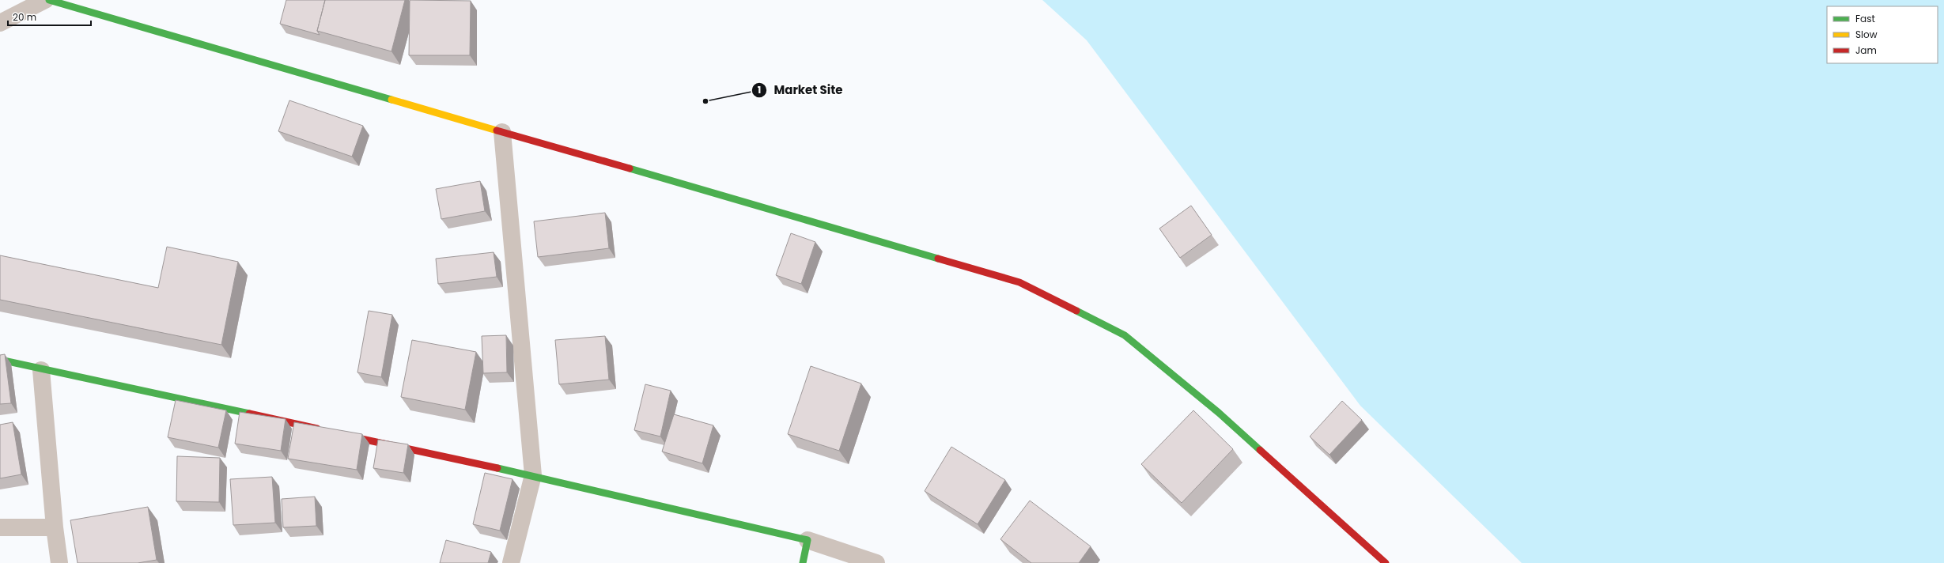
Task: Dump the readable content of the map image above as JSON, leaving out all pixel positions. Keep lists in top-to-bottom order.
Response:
{
  "places": ["Market Site"],
  "legend": ["Fast", "Slow", "Jam"],
  "scale_bar": "20 m"
}
